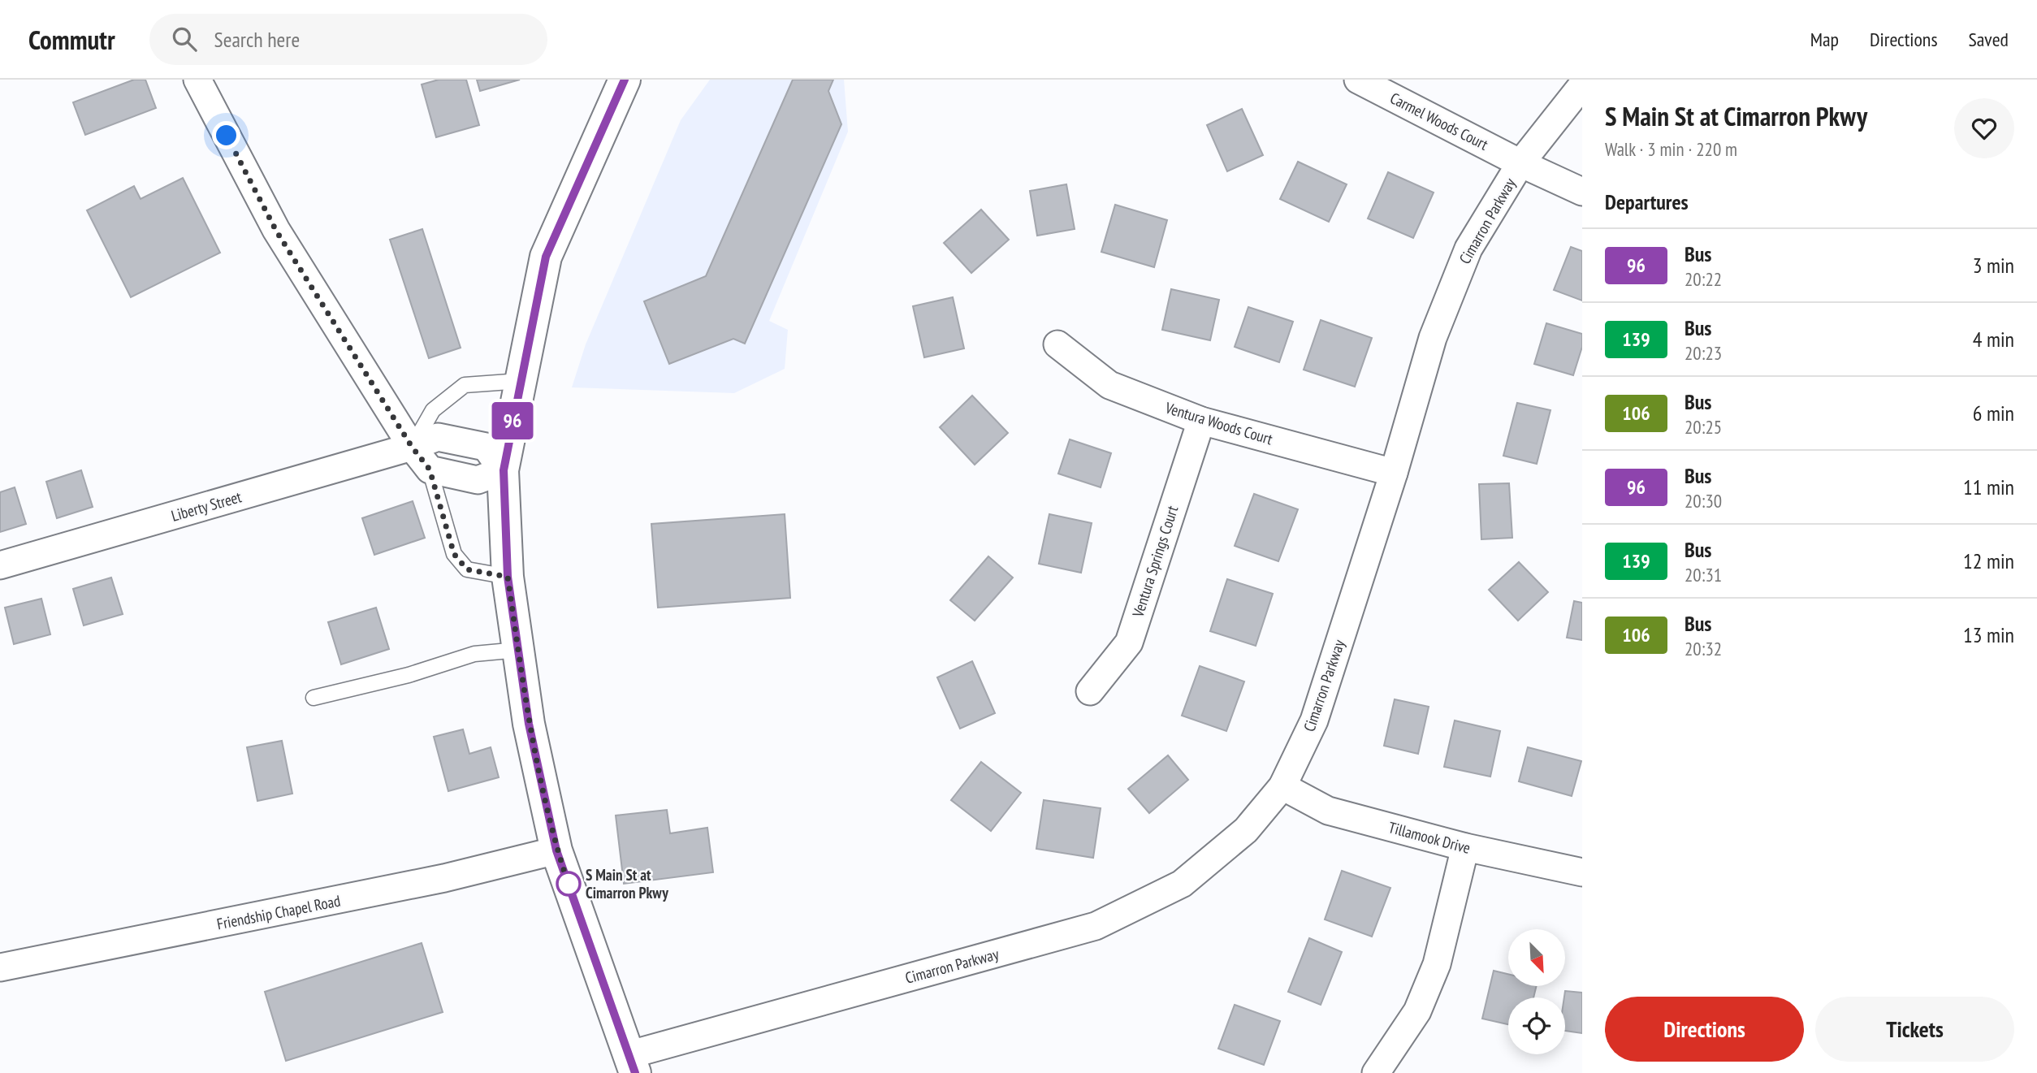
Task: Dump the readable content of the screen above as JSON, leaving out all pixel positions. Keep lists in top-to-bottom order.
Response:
{
  "streets": {
    "street": [
      "Carmel Woods Court",
      "Cimarron Parkway",
      "Ventura Woods Court",
      "Liberty Street",
      "Ventura Springs Court",
      "Tillamook Drive",
      "Friendship Chapel Road"
    ]
  },
  "crossings": [
    ["Carmel Woods Court", "Cimarron Parkway"],
    ["Cimarron Parkway", "Ventura Woods Court"],
    ["Cimarron Parkway", "Tillamook Drive"],
    ["Ventura Woods Court", "Ventura Springs Court"]
  ],
  "places": ["S Main St at Cimarron Pkwy"],
  "lines": ["bus line 96"],
  "north": "bottom right",
  "page": {
    "header": "Commutr",
    "search": "Search here",
    "nav": ["Map", "Directions", "Saved"],
    "on_map": "96",
    "heading": [
      ["S Main St at Cimarron Pkwy", "Walk · 3 min · 220 m"],
      "Departures"
    ],
    "list": [
      {
        "mark": "96",
        "name": "Bus",
        "note": "20:22",
        "value": "3 min"
      },
      {
        "mark": "139",
        "name": "Bus",
        "note": "20:23",
        "value": "4 min"
      },
      {
        "mark": "106",
        "name": "Bus",
        "note": "20:25",
        "value": "6 min"
      },
      {
        "mark": "96",
        "name": "Bus",
        "note": "20:30",
        "value": "11 min"
      },
      {
        "mark": "139",
        "name": "Bus",
        "note": "20:31",
        "value": "12 min"
      },
      {
        "mark": "106",
        "name": "Bus",
        "note": "20:32",
        "value": "13 min"
      }
    ],
    "buttons": ["Directions", "Tickets"]
  }
}
